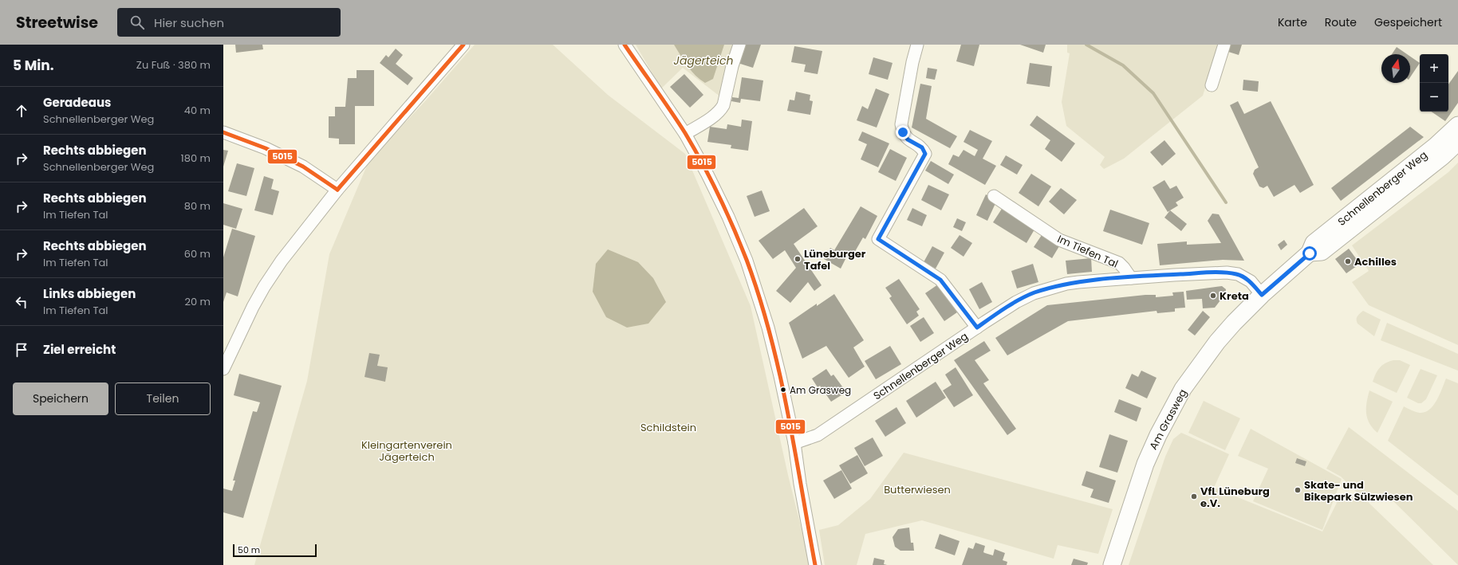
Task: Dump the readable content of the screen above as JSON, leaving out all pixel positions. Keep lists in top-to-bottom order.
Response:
{
  "streets": {
    "main road": ["Schnellenberger Weg", "Am Grasweg"],
    "street": ["Im Tiefen Tal"]
  },
  "crossings": [
    ["Schnellenberger Weg", "Im Tiefen Tal"],
    ["Schnellenberger Weg", "Am Grasweg"]
  ],
  "water": ["Jägerteich"],
  "parks": ["Schildstein", "Kleingartenverein Jägerteich", "Butterwiesen"],
  "places": [
    "Lüneburger Tafel",
    "Achilles",
    "Kreta",
    "Am Grasweg",
    "Skate- und Bikepark Sülzwiesen",
    "VfL Lüneburg e.V."
  ],
  "lines": ["transit line 5015"],
  "scale_bar": "50 m",
  "north": "top",
  "page": {
    "header": "Streetwise",
    "search": "Hier suchen",
    "nav": ["Karte", "Route", "Gespeichert"],
    "heading": ["5 Min.", "Zu Fuß · 380 m"],
    "map_buttons": ["+", "−"],
    "list": [
      ["Geradeaus", "Schnellenberger Weg", "40 m"],
      ["Rechts abbiegen", "Schnellenberger Weg", "180 m"],
      ["Rechts abbiegen", "Im Tiefen Tal", "80 m"],
      ["Rechts abbiegen", "Im Tiefen Tal", "60 m"],
      ["Links abbiegen", "Im Tiefen Tal", "20 m"],
      "Ziel erreicht"
    ],
    "buttons": ["Speichern", "Teilen"],
    "scale": "50 m"
  }
}
